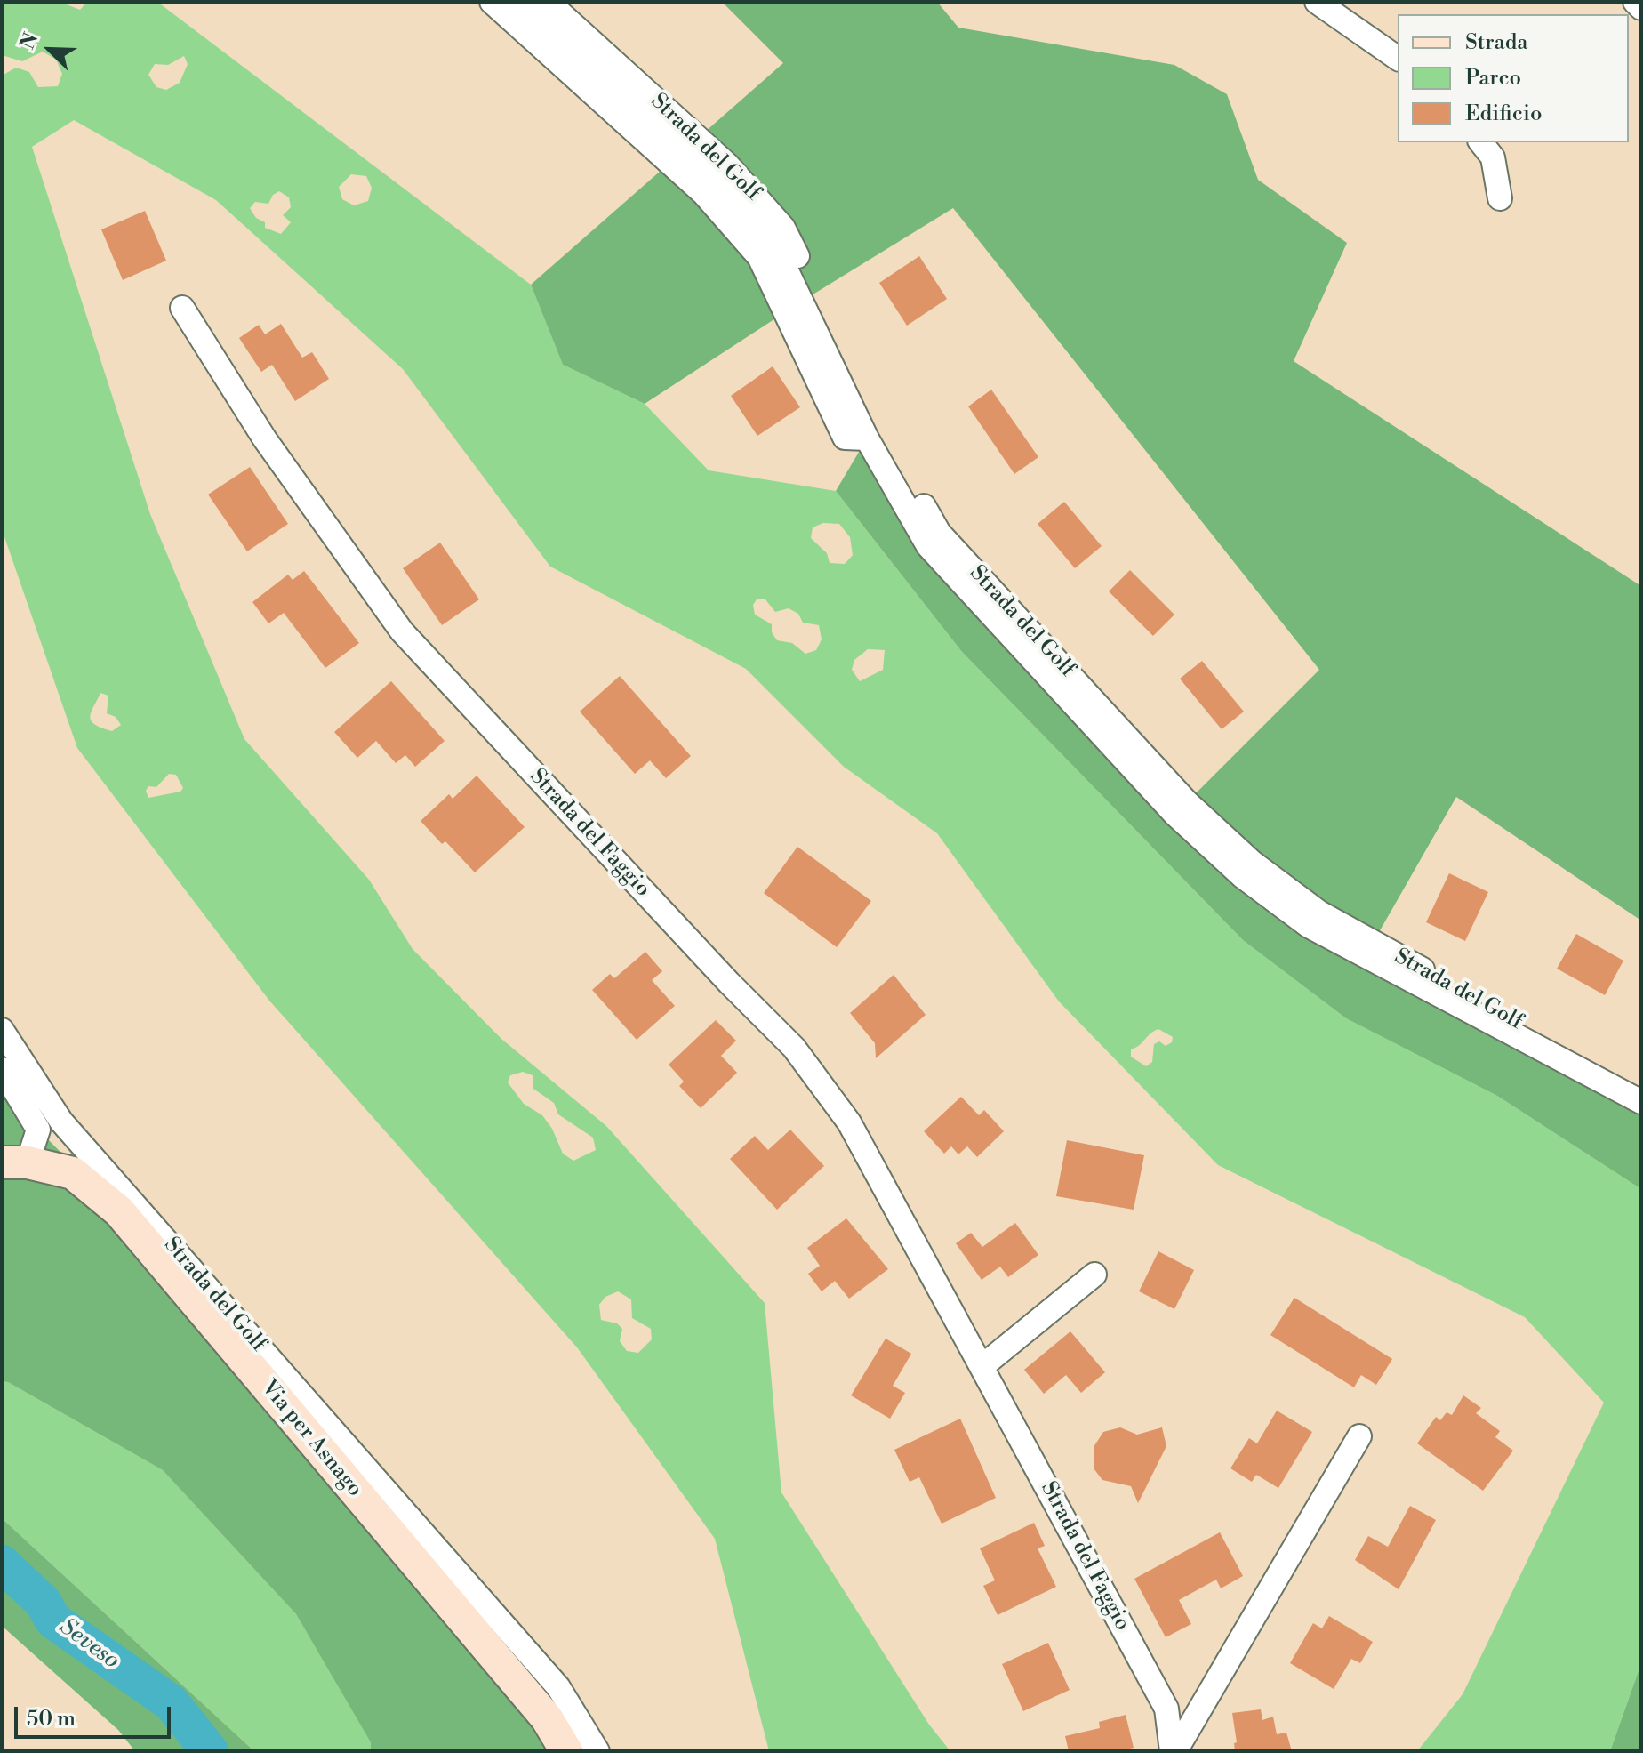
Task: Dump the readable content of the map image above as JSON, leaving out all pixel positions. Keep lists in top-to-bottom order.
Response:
{
  "streets": {
    "street": ["Strada del Golf", "Strada del Faggio", "Via per Asnago"]
  },
  "water": ["Seveso"],
  "legend": ["Strada", "Parco", "Edificio"],
  "scale_bar": "50 m",
  "north": "top left"
}
